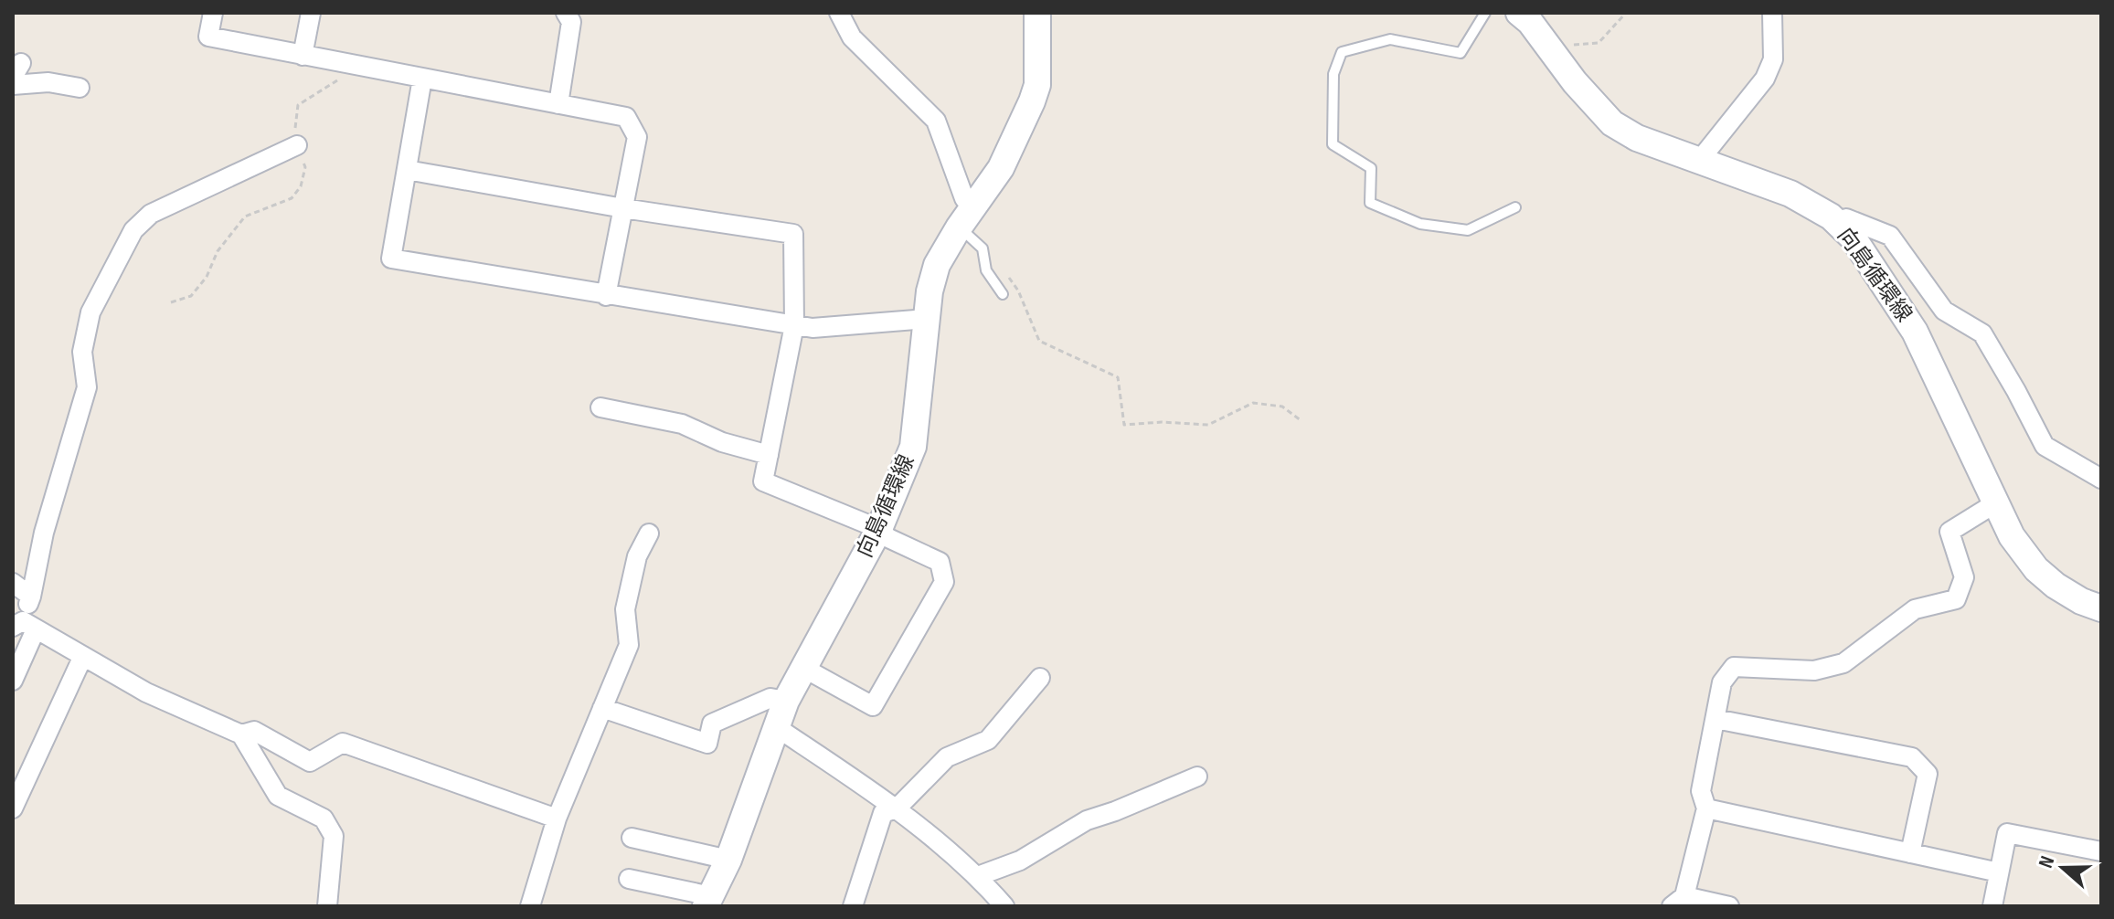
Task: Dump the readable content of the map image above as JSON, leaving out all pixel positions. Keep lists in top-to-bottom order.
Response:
{
  "streets": {
    "main road": ["向島循環線"]
  },
  "north": "left"
}
